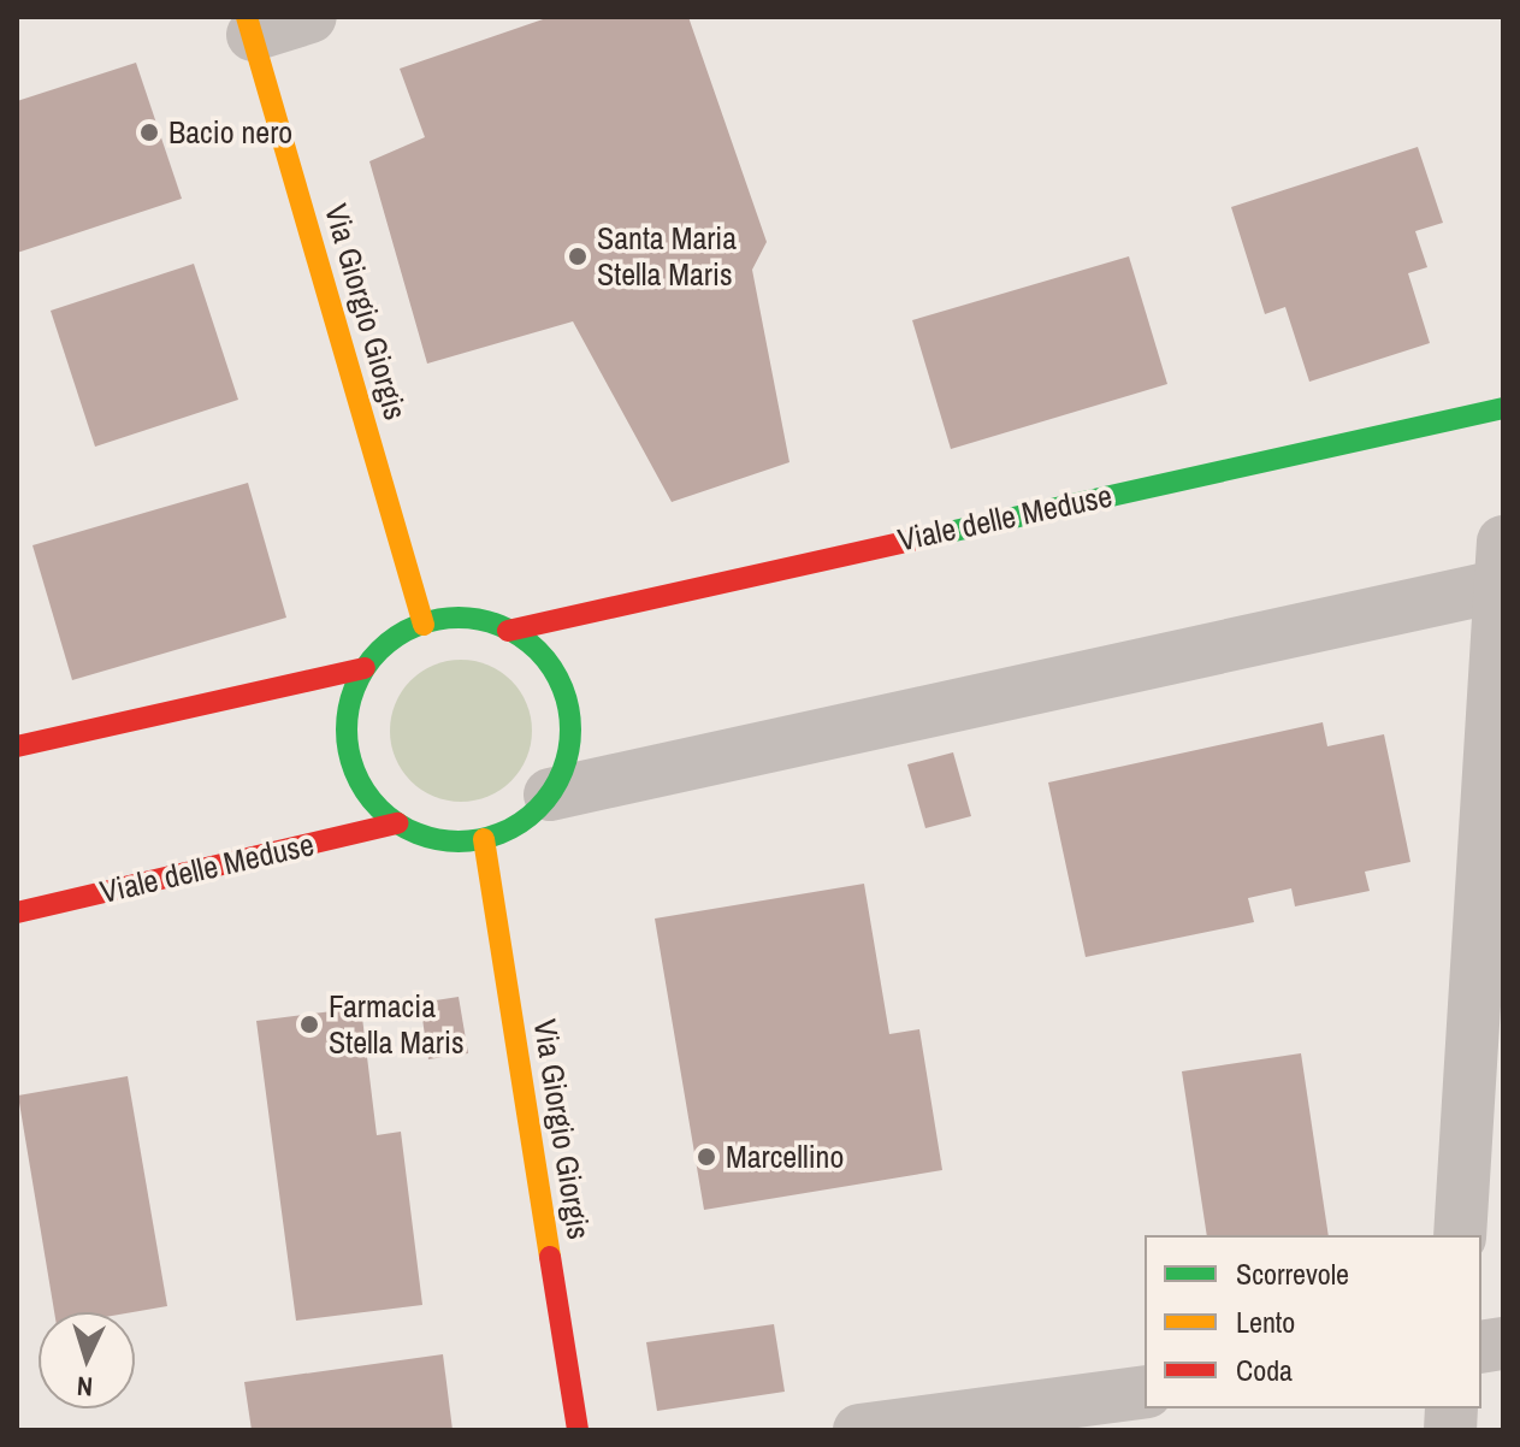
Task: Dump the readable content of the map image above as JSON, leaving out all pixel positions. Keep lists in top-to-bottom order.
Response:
{
  "streets": {
    "street": ["Via Giorgio Giorgis", "Viale delle Meduse"]
  },
  "crossings": [
    ["Via Giorgio Giorgis", "Viale delle Meduse"]
  ],
  "places": [
    "Bacio nero",
    "Santa Maria Stella Maris",
    "Farmacia Stella Maris",
    "Marcellino"
  ],
  "legend": ["Scorrevole", "Lento", "Coda"],
  "north": "bottom"
}
